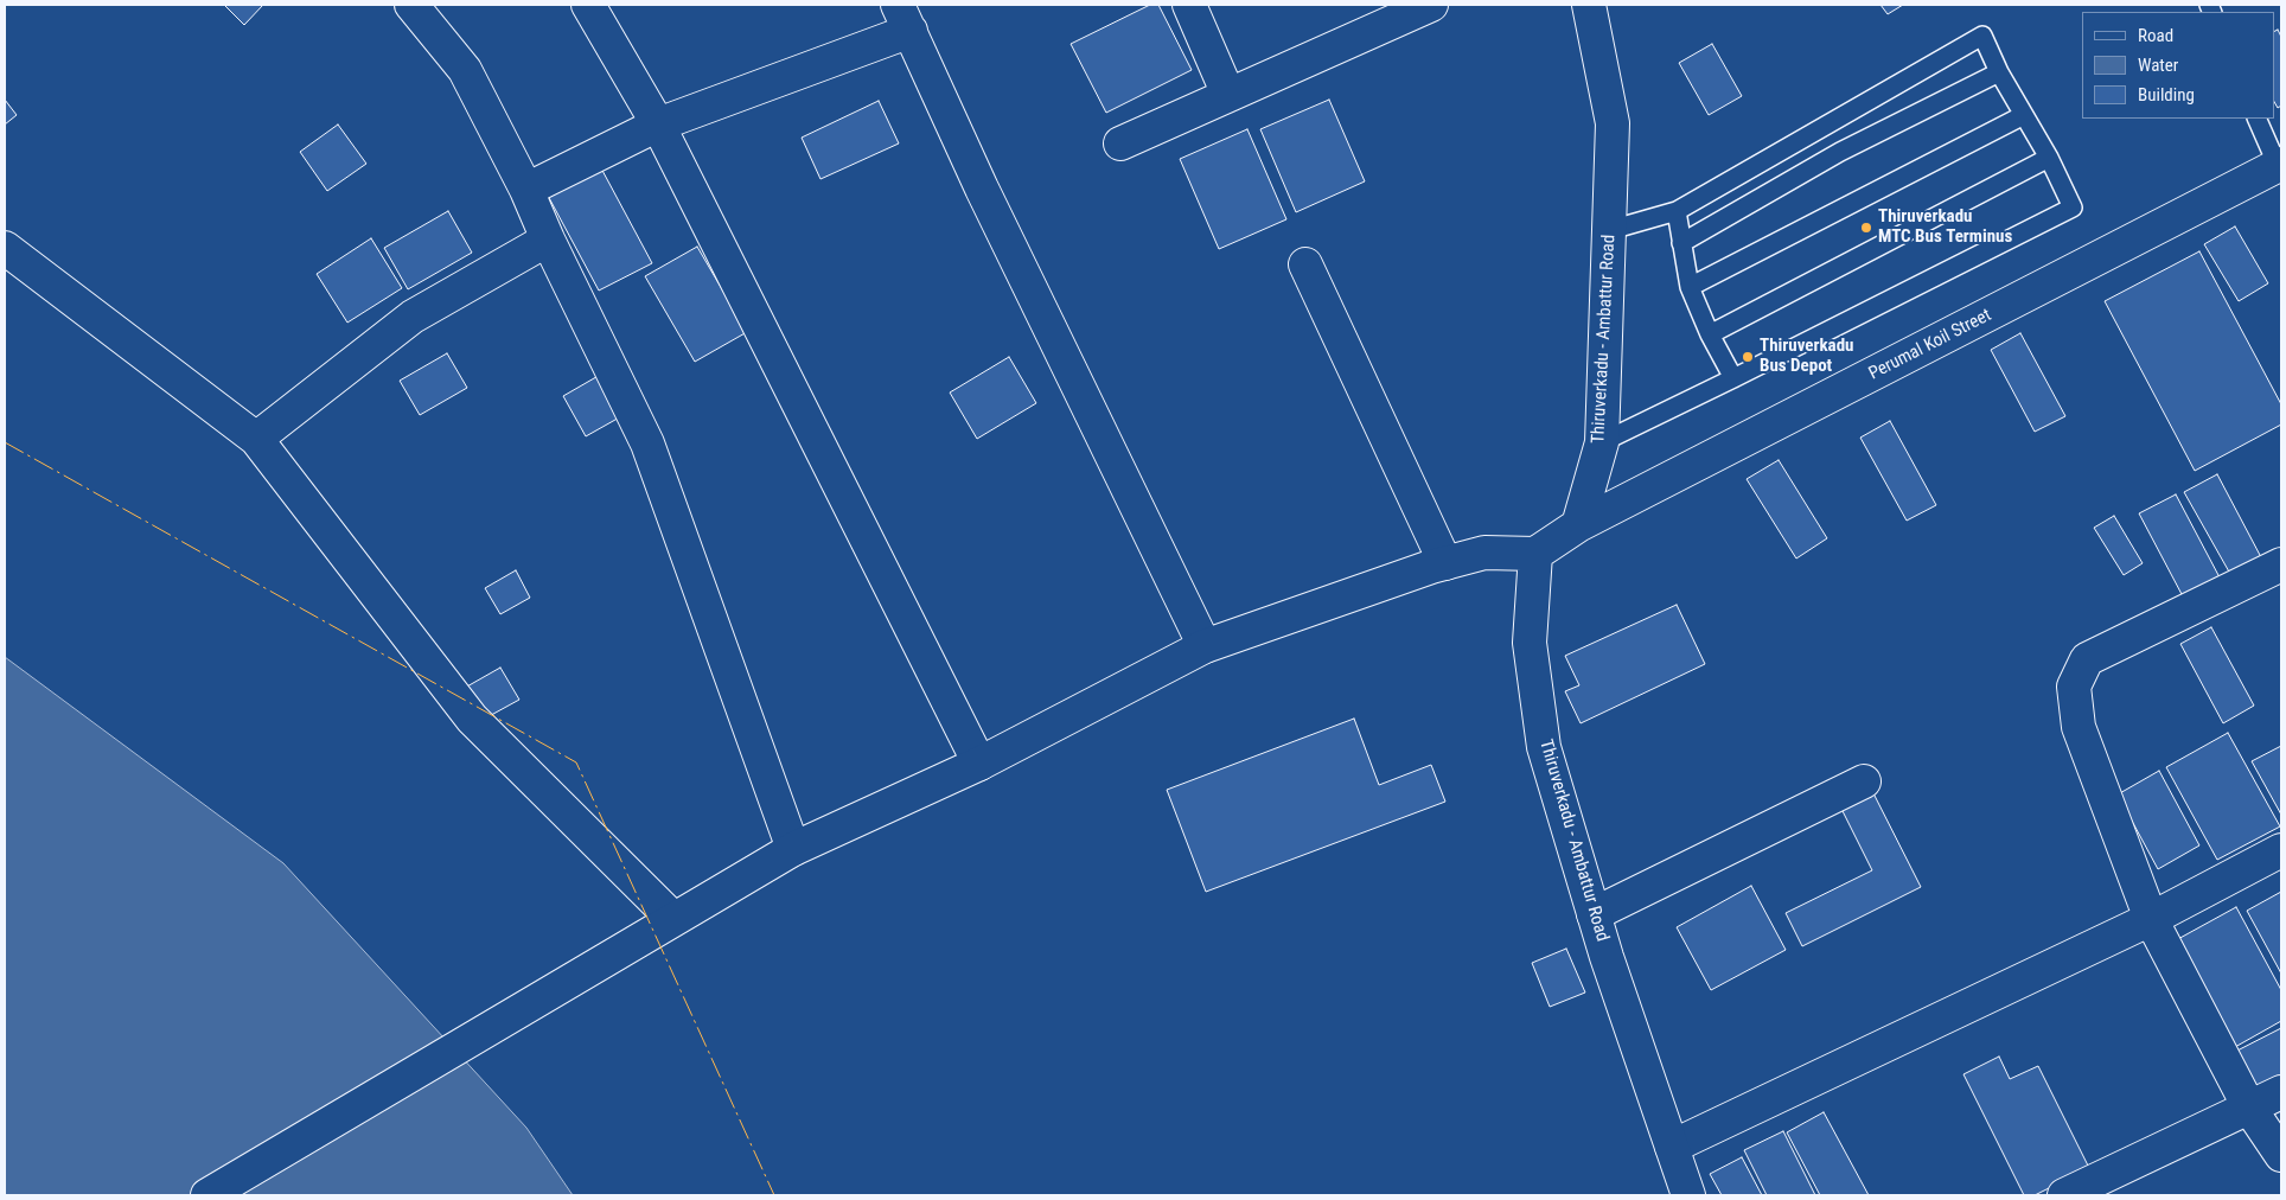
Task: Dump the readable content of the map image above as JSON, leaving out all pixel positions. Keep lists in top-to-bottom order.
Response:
{
  "streets": {
    "street": ["Thiruverkadu - Ambattur Road", "Perumal Koil Street"]
  },
  "crossings": [
    ["Thiruverkadu - Ambattur Road", "Perumal Koil Street"]
  ],
  "places": ["Thiruverkadu MTC Bus Terminus", "Thiruverkadu Bus Depot"],
  "legend": ["Road", "Water", "Building"]
}
